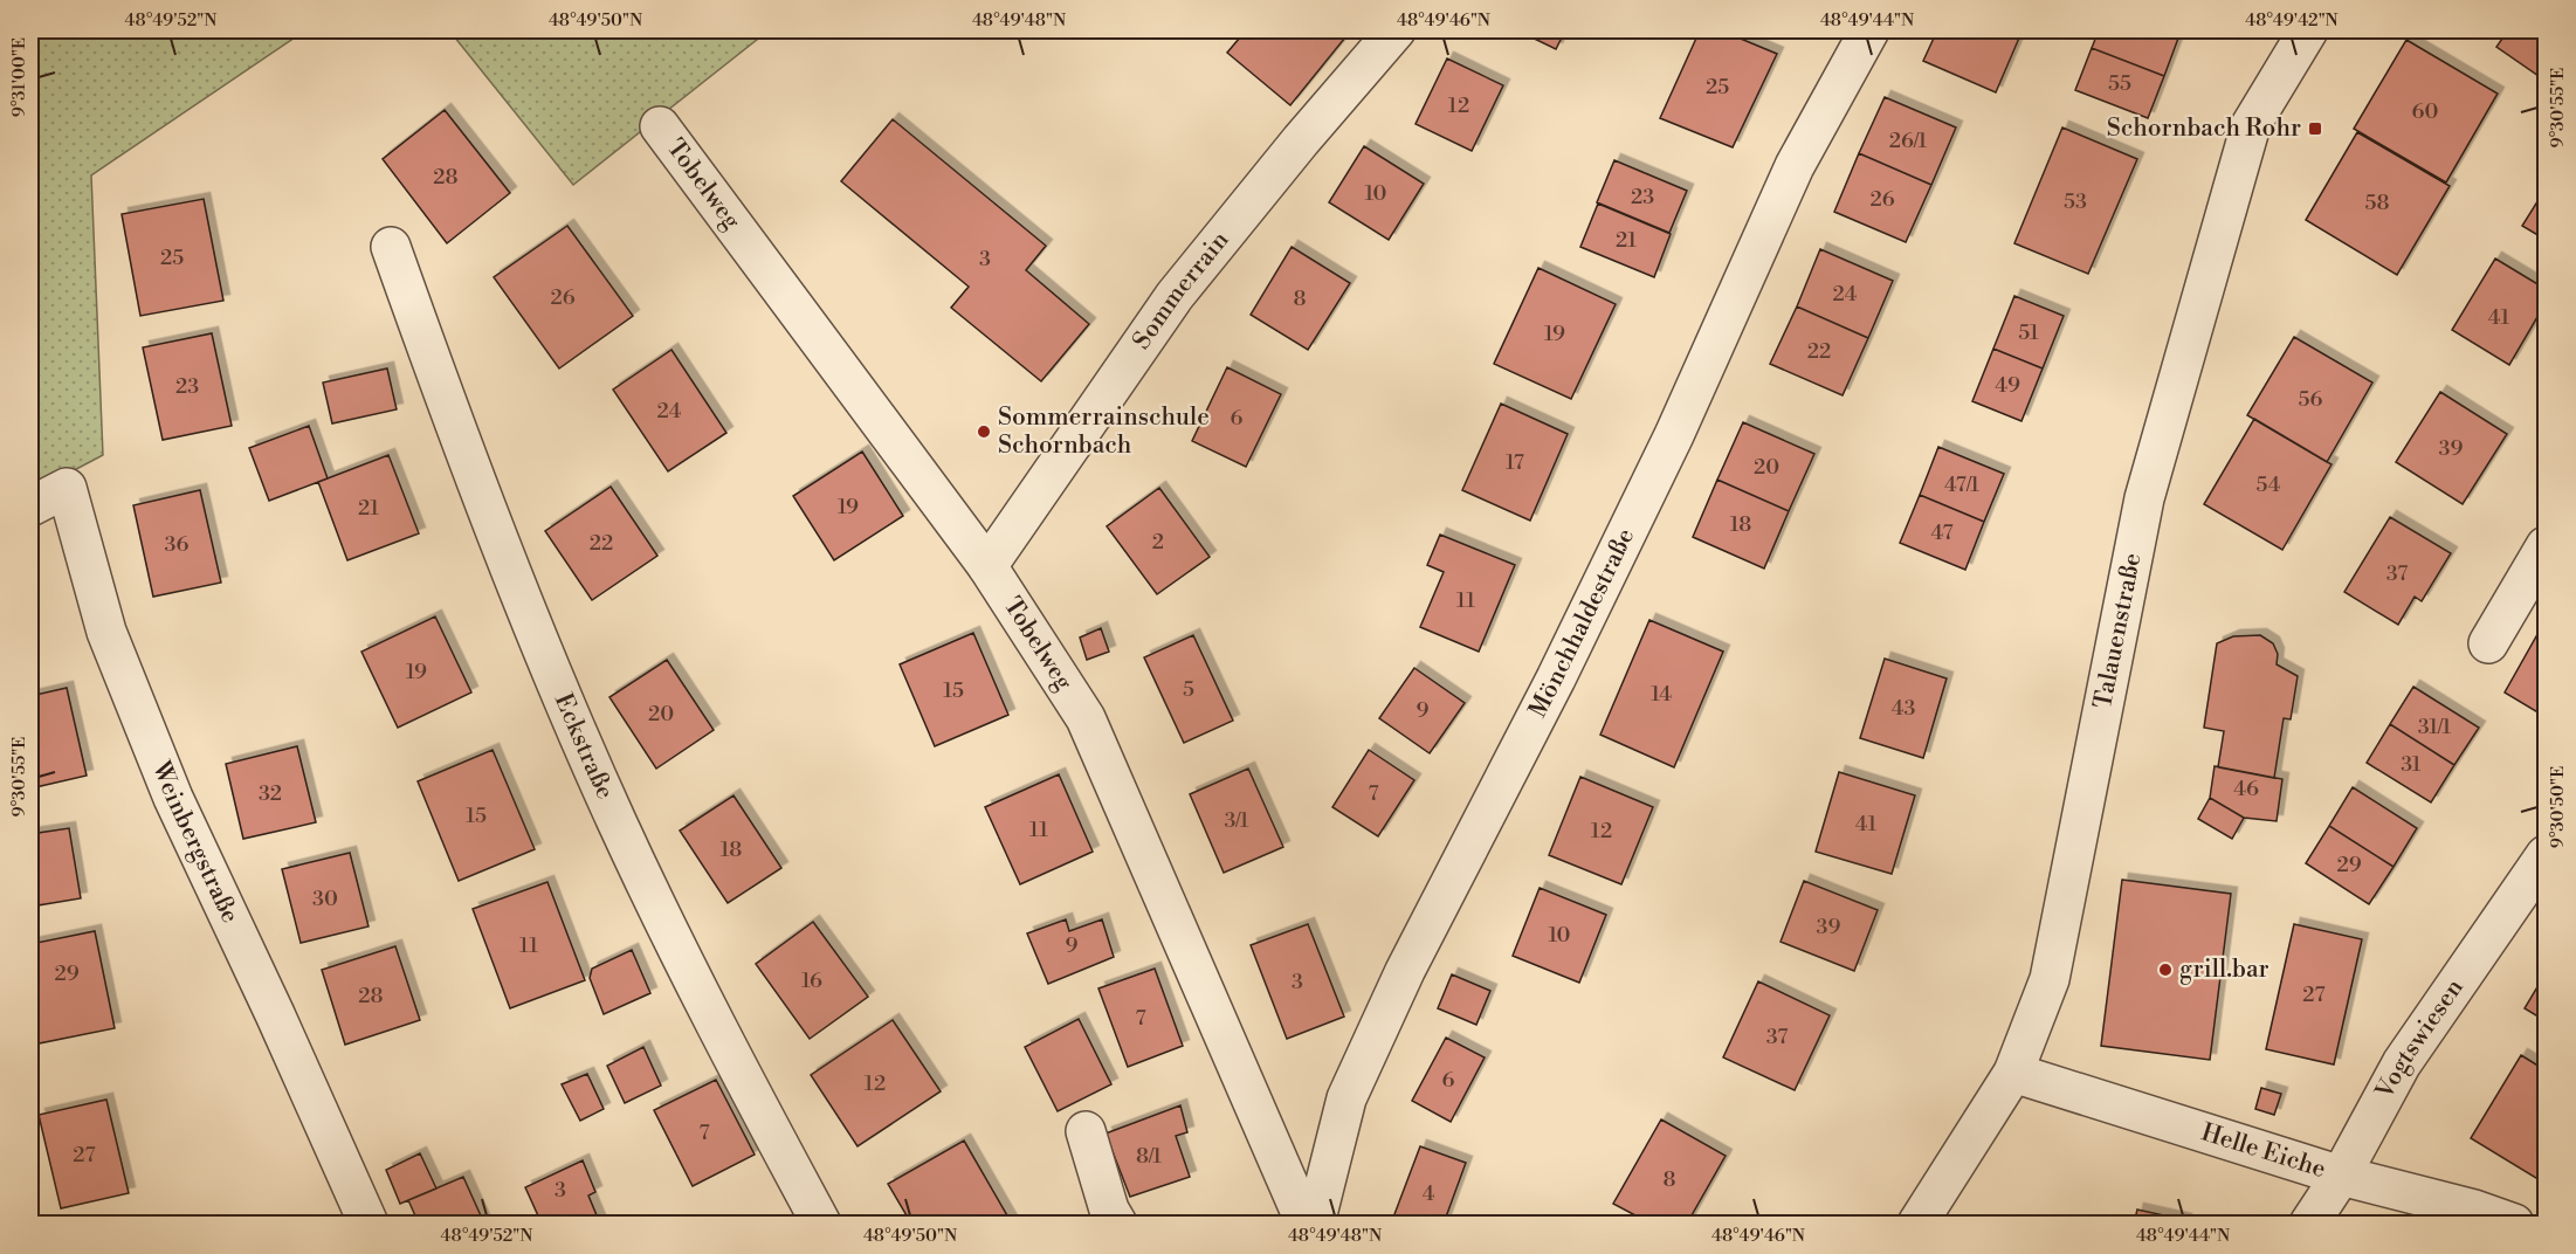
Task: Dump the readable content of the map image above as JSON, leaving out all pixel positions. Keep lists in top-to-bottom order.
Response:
{
  "streets": {
    "street": [
      "Tobelweg",
      "Sommerrain",
      "Mönchhaldestraße",
      "Talauenstraße",
      "Eckstraße",
      "Weinbergstraße",
      "Vogtswiesen",
      "Helle Eiche"
    ]
  },
  "crossings": [
    ["Tobelweg", "Sommerrain"],
    ["Talauenstraße", "Helle Eiche"],
    ["Vogtswiesen", "Helle Eiche"]
  ],
  "places": {
    "transit": ["Schornbach Rohr"],
    "other": ["Sommerrainschule Schornbach", "grill.bar"]
  },
  "house_numbers": [
    "55",
    "25",
    "12",
    "60",
    "26/1",
    "28",
    "10",
    "23",
    "26",
    "53",
    "58",
    "21",
    "25",
    "3",
    "24",
    "26",
    "8",
    "41",
    "51",
    "19",
    "22",
    "49",
    "23",
    "56",
    "24",
    "6",
    "39",
    "17",
    "20",
    "47/1",
    "54",
    "19",
    "21",
    "18",
    "47",
    "2",
    "22",
    "36",
    "37",
    "11",
    "19",
    "5",
    "15",
    "14",
    "43",
    "9",
    "20",
    "31/1",
    "31",
    "46",
    "32",
    "7",
    "15",
    "3/1",
    "41",
    "11",
    "12",
    "18",
    "29",
    "30",
    "39",
    "10",
    "11",
    "9",
    "29",
    "16",
    "3",
    "27",
    "28",
    "7",
    "37",
    "6",
    "12",
    "7",
    "27",
    "8/1",
    "8",
    "3",
    "4"
  ],
  "coordinates": [
    "48°49'52\"N",
    "48°49'50\"N",
    "48°49'48\"N",
    "48°49'46\"N",
    "48°49'44\"N",
    "48°49'42\"N",
    "9°31'00\"E",
    "9°30'55\"E",
    "9°30'50\"E"
  ]
}
